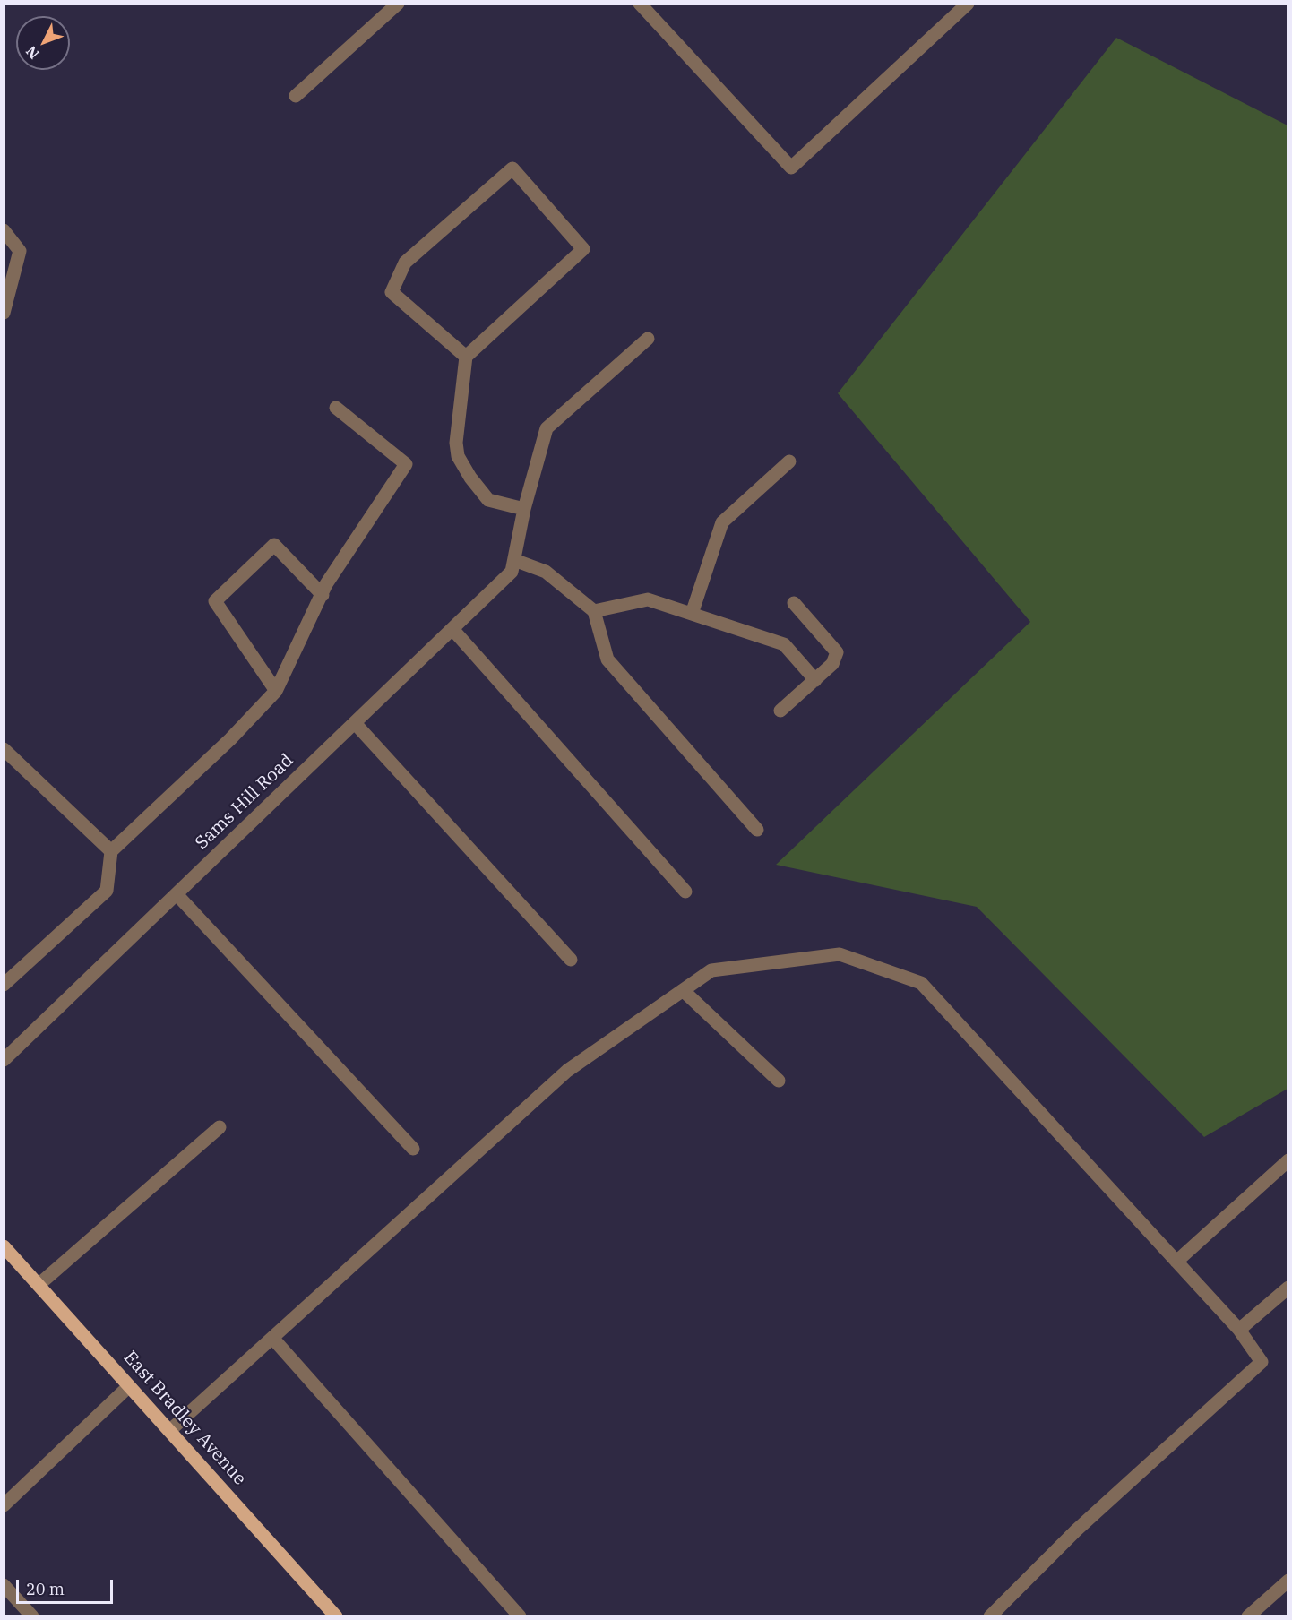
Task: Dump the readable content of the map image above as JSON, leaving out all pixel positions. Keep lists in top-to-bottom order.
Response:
{
  "streets": {
    "main road": ["East Bradley Avenue"],
    "street": ["Sams Hill Road"]
  },
  "scale_bar": "20 m",
  "north": "bottom left"
}
